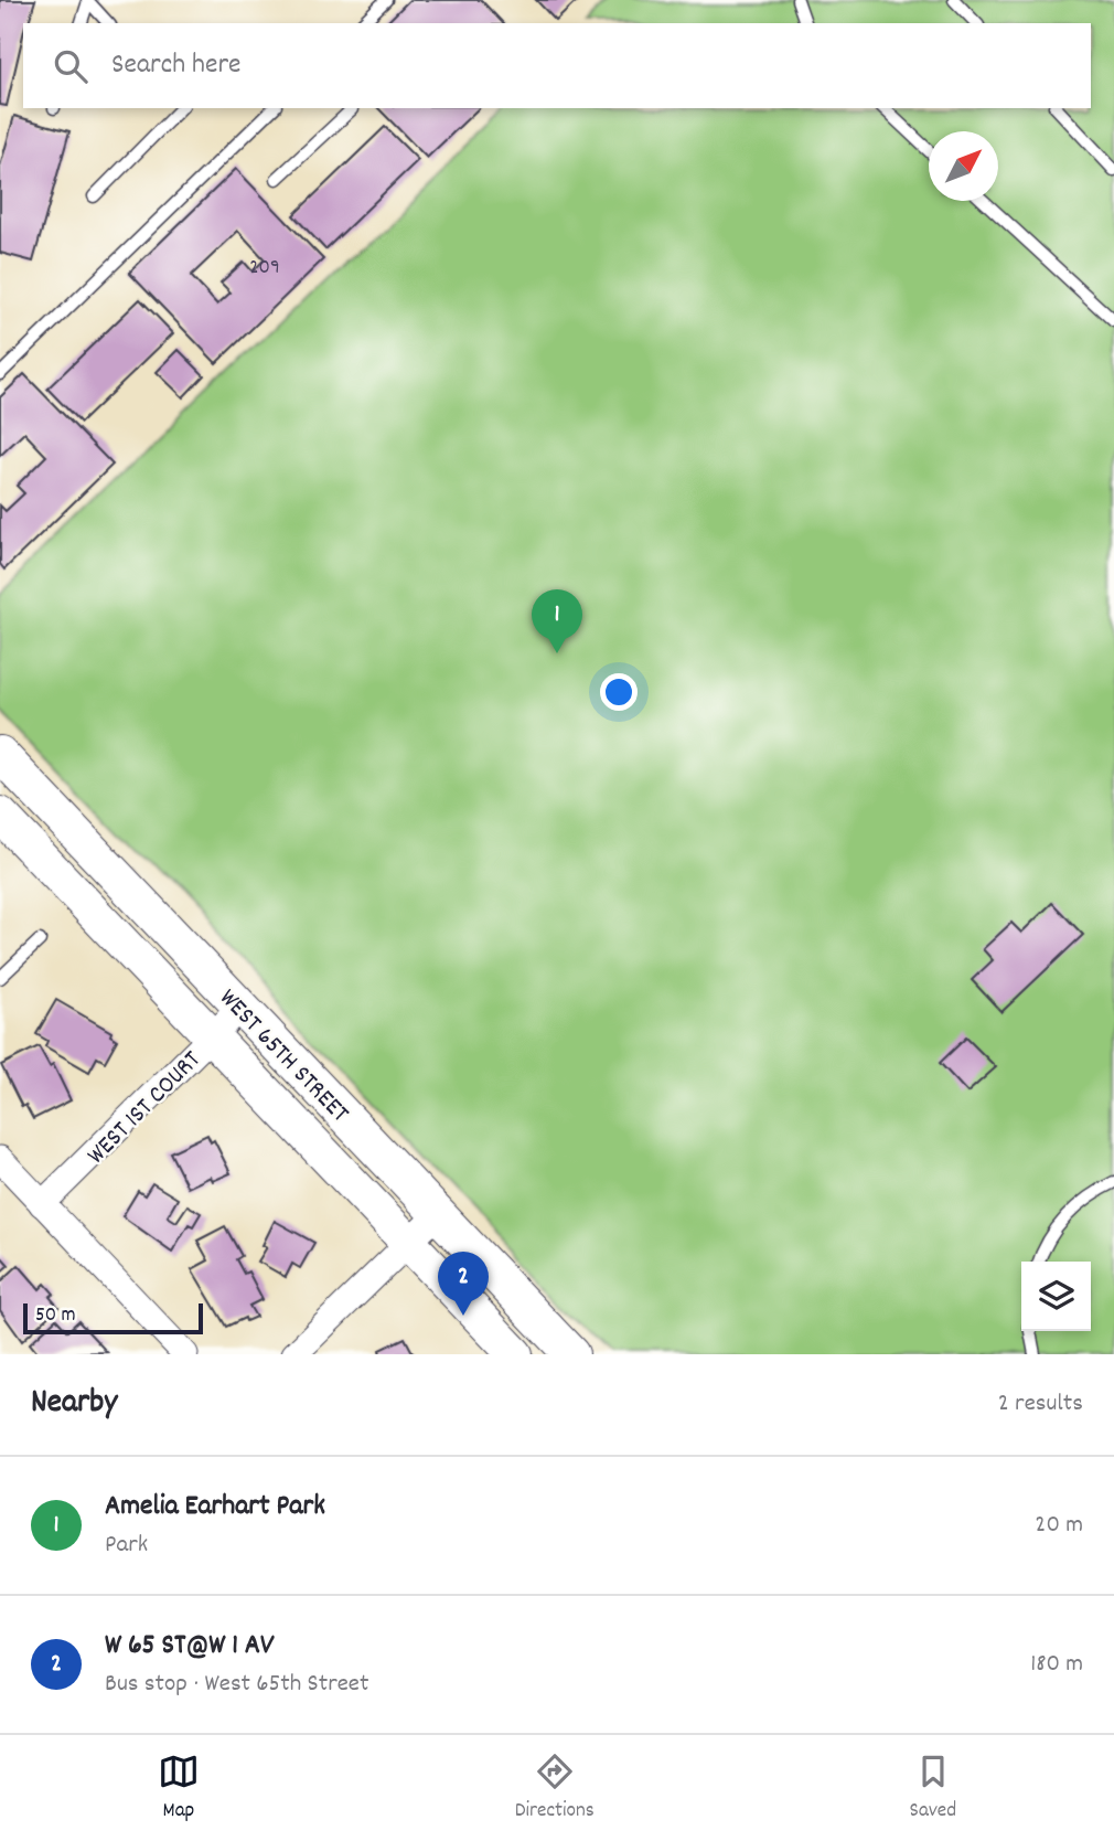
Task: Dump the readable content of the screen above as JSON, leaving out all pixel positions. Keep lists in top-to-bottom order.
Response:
{
  "streets": {
    "main road": ["WEST 65TH STREET"],
    "street": ["WEST 1ST COURT"]
  },
  "crossings": [
    ["WEST 65TH STREET", "WEST 1ST COURT"]
  ],
  "house_numbers": ["209"],
  "scale_bar": "50 m",
  "north": "top right",
  "page": {
    "search": "Search here",
    "pins": ["1", "2"],
    "scale": "50 m",
    "heading": ["Nearby", "2 results"],
    "list": [
      {
        "mark": "1",
        "name": "Amelia Earhart Park",
        "note": "Park",
        "value": "20 m"
      },
      {
        "mark": "2",
        "name": "W 65 ST@W 1 AV",
        "note": "Bus stop · West 65th Street",
        "value": "180 m"
      }
    ],
    "nav": ["Map", "Directions", "Saved"]
  }
}
